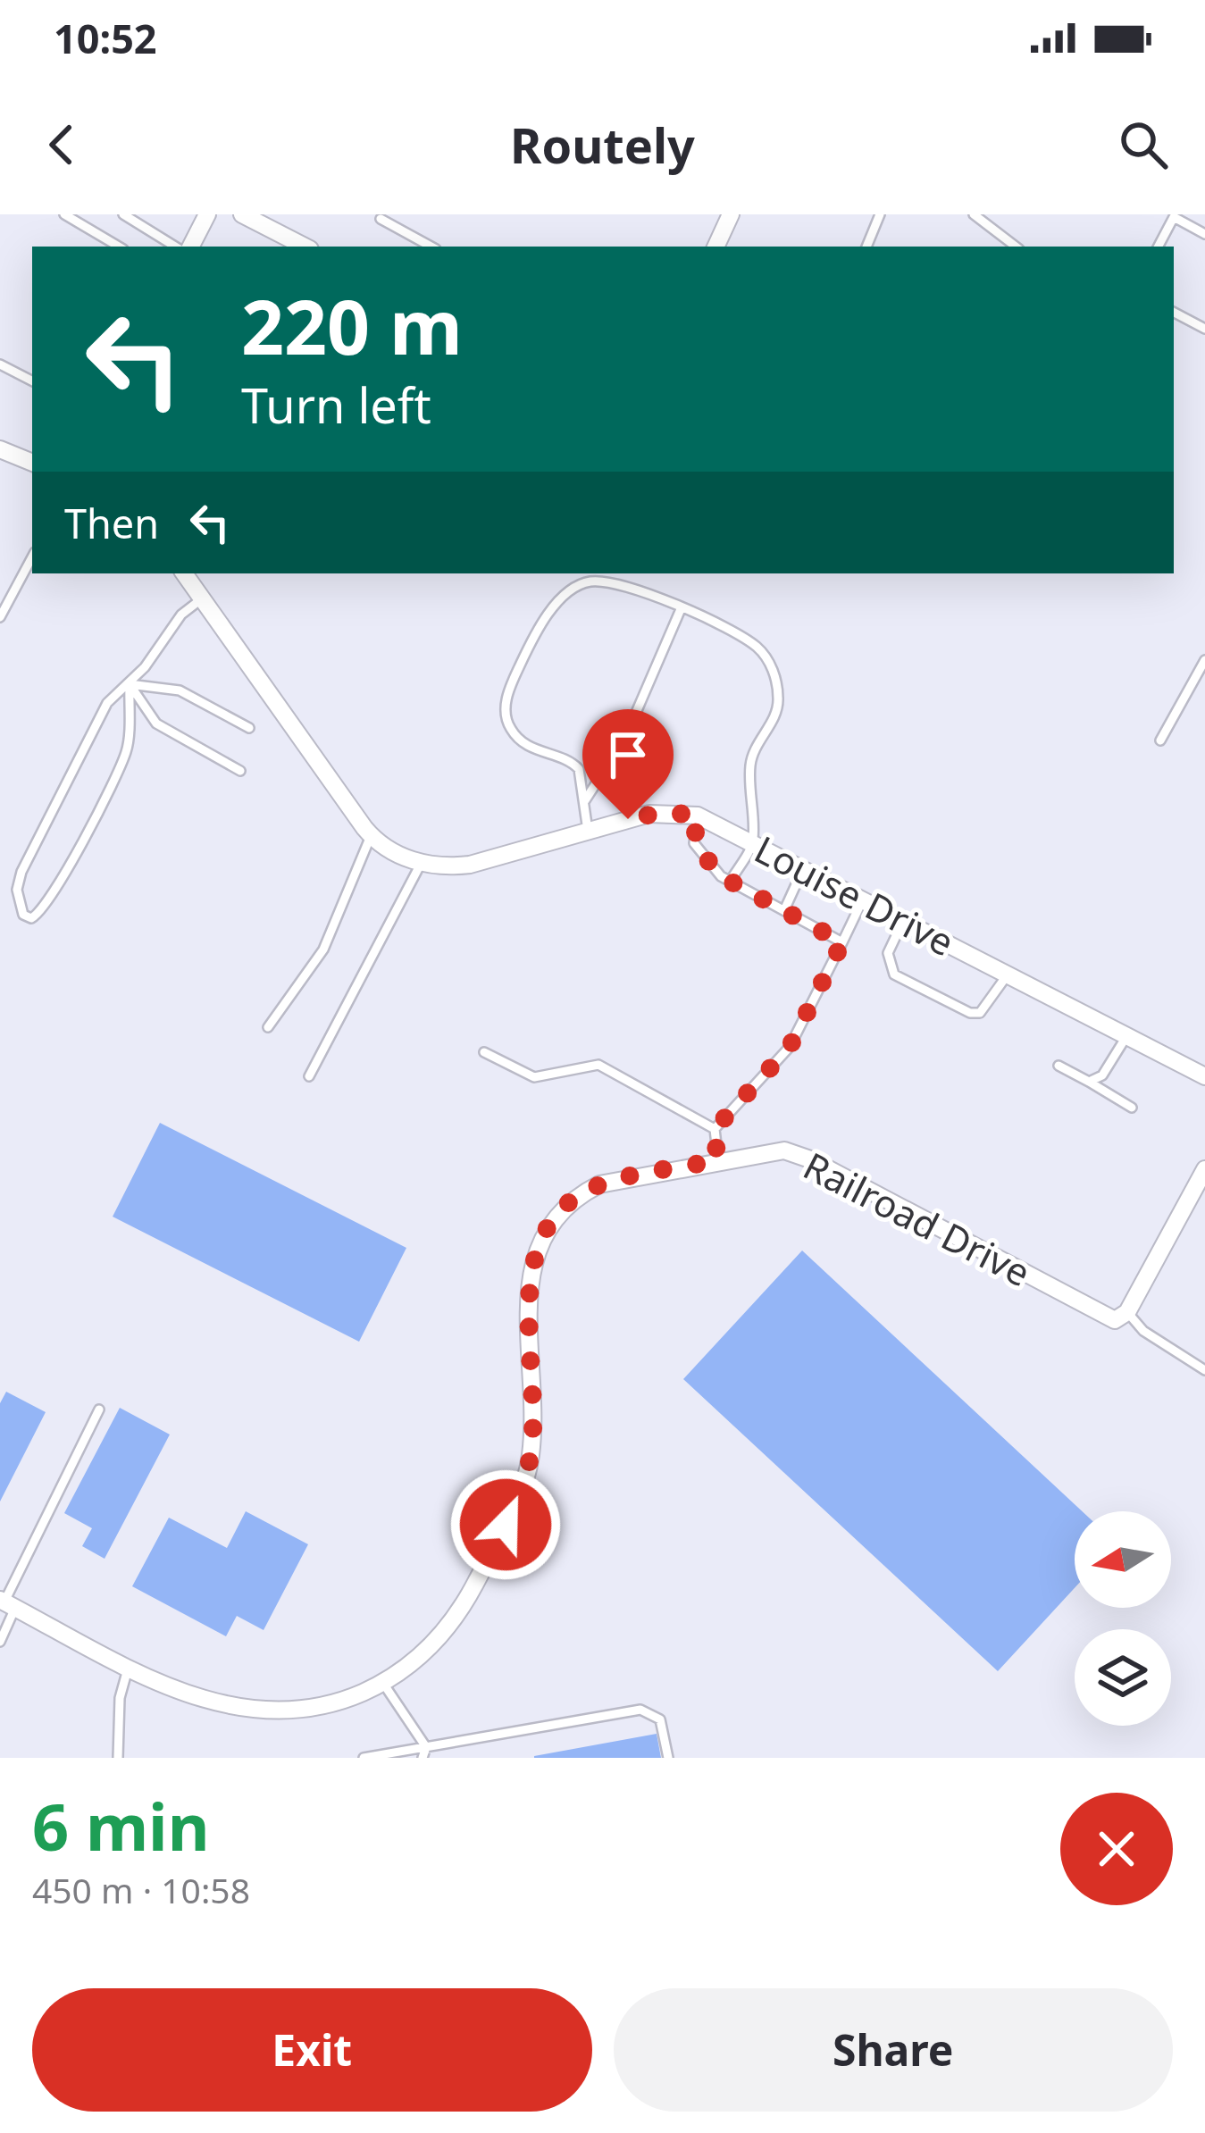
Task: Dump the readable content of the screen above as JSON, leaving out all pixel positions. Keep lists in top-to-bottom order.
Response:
{
  "streets": {
    "street": ["Louise Drive", "Railroad Drive"]
  },
  "north": "left",
  "page": {
    "status": "10:52",
    "header": "Routely",
    "turn": ["220 m", "Turn left"],
    "then": "Then",
    "heading": ["6 min", "450 m · 10:58"],
    "buttons": ["Exit", "Share"]
  }
}
